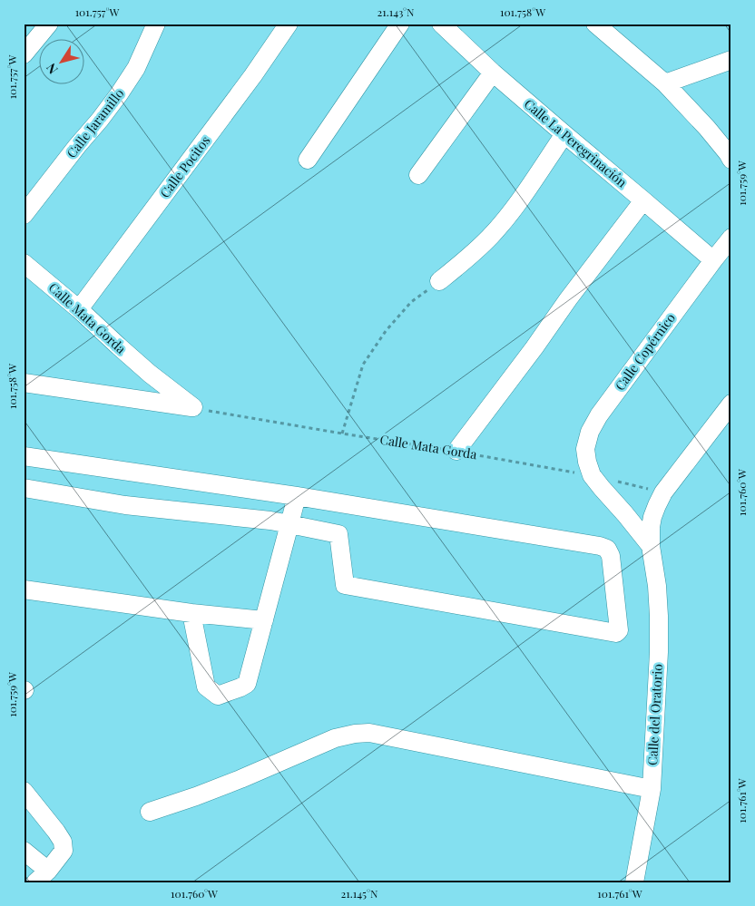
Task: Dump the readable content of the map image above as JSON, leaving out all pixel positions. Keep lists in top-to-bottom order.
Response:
{
  "streets": {
    "street": [
      "Calle Jaramillo",
      "Calle La Peregrinación",
      "Calle Pocitos",
      "Calle Mata Gorda",
      "Calle Copérnico",
      "Calle del Oratorio"
    ]
  },
  "crossings": [
    ["Calle La Peregrinación", "Calle Copérnico"],
    ["Calle Pocitos", "Calle Mata Gorda"],
    ["Calle Mata Gorda", "Calle Copérnico"],
    ["Calle Mata Gorda", "Calle del Oratorio"],
    ["Calle Copérnico", "Calle del Oratorio"]
  ],
  "north": "bottom left",
  "coordinates": [
    "101.757°W",
    "21.143°N",
    "101.758°W",
    "101.759°W",
    "101.760°W",
    "101.761°W",
    "21.145°N"
  ]
}
